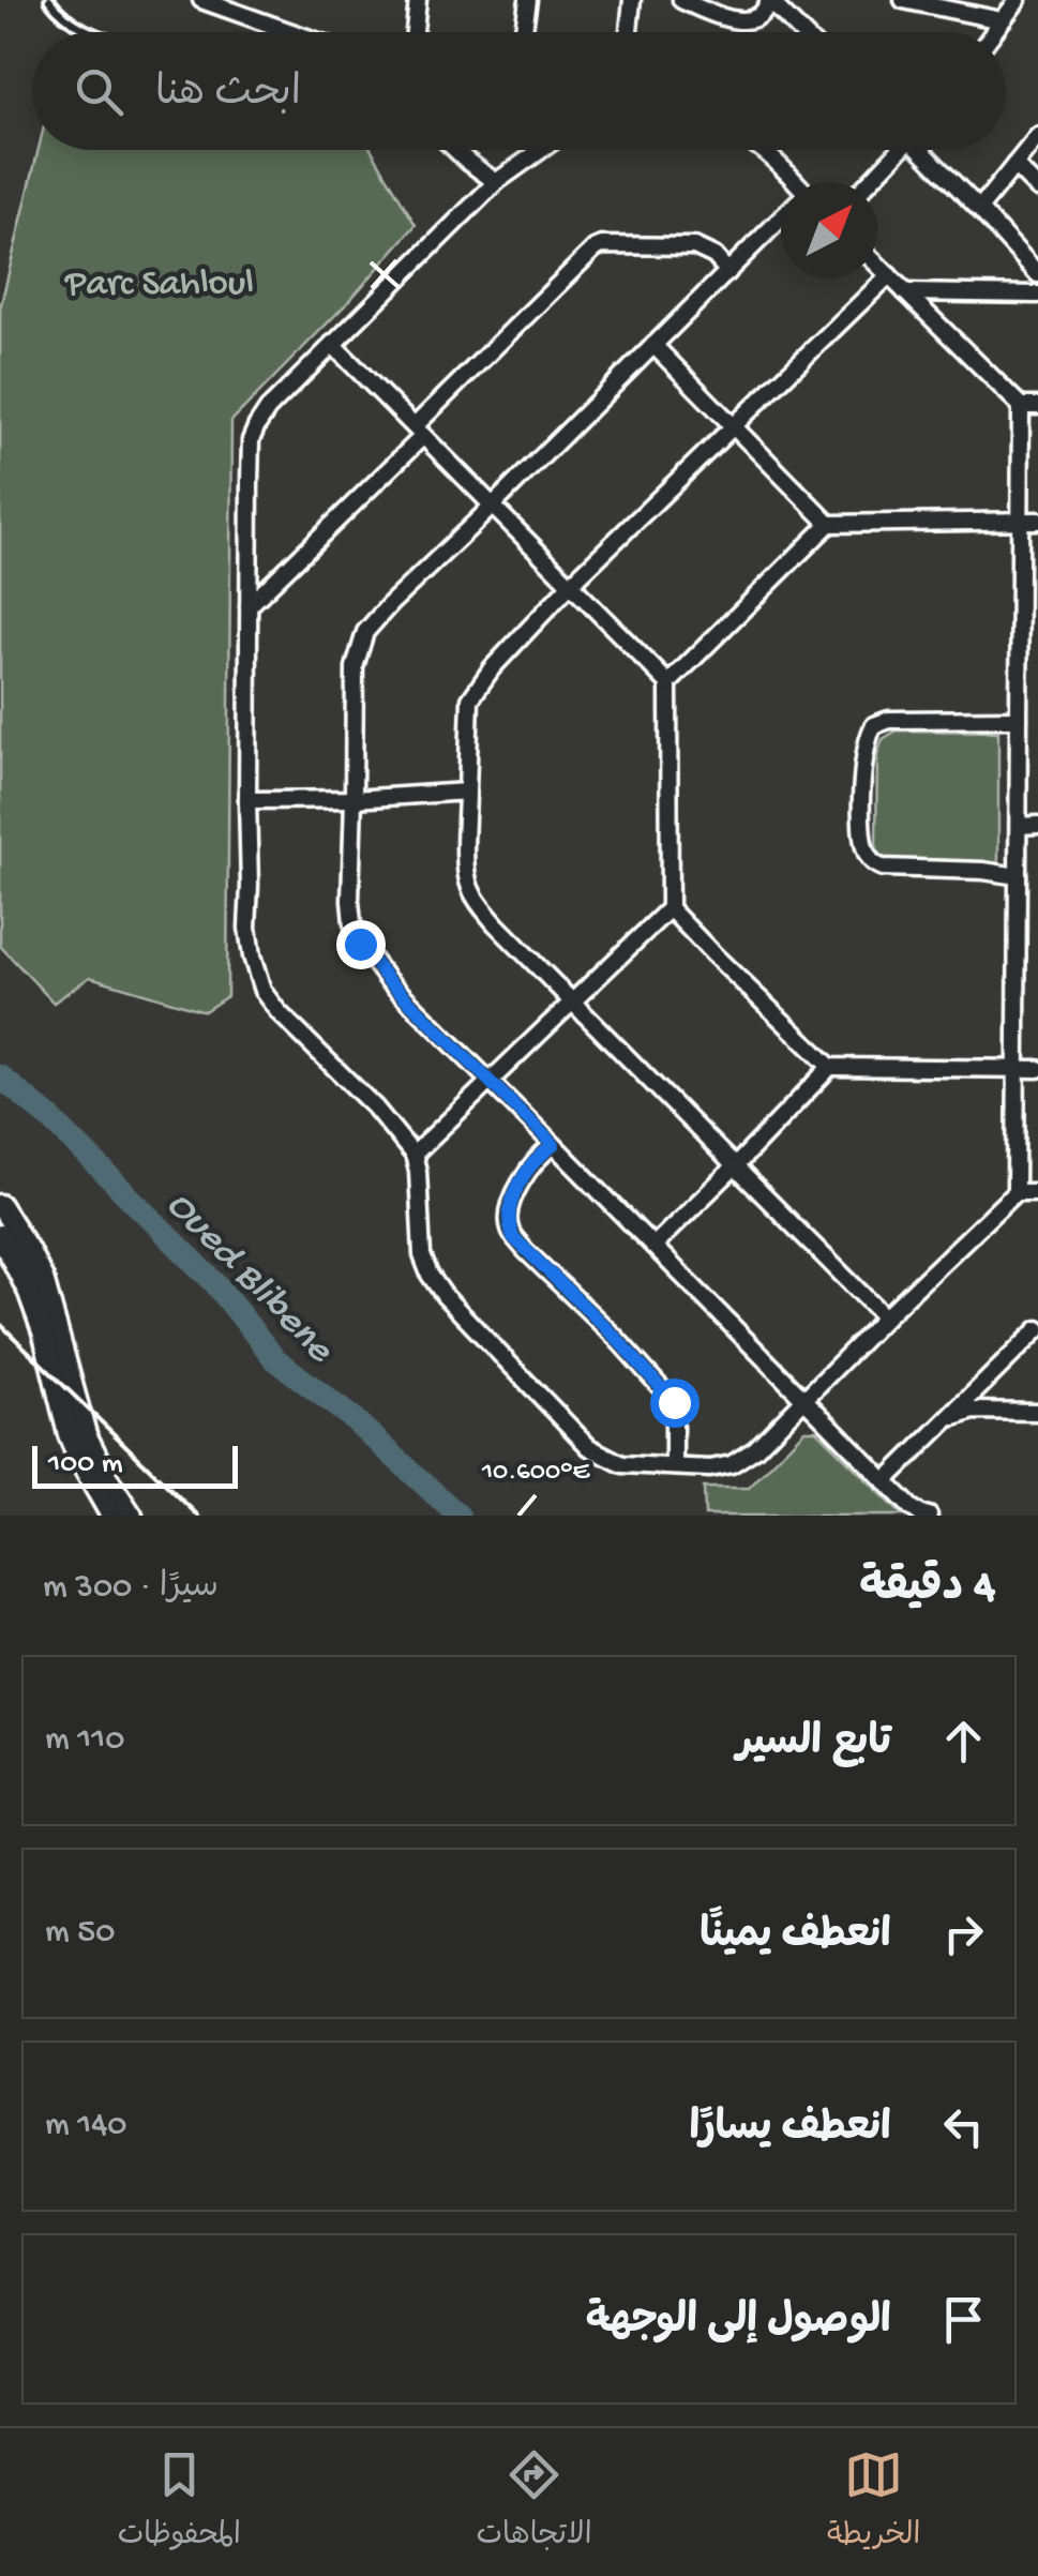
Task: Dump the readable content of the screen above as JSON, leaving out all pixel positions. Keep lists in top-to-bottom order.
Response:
{
  "water": ["Oued Blibene"],
  "parks": ["Parc Sahloul"],
  "scale_bar": "100 m",
  "north": "top right",
  "page": {
    "search": "ابحث هنا",
    "scale": "100 m",
    "heading": ["4 دقيقة", "سيرًا · 300 m"],
    "list": [
      ["تابع السير", "110 m"],
      ["انعطف يمينًا", "50 m"],
      ["انعطف يسارًا", "140 m"],
      "الوصول إلى الوجهة"
    ],
    "nav": ["الخريطة", "الاتجاهات", "المحفوظات"]
  },
  "coordinates": ["10.600°E"]
}
